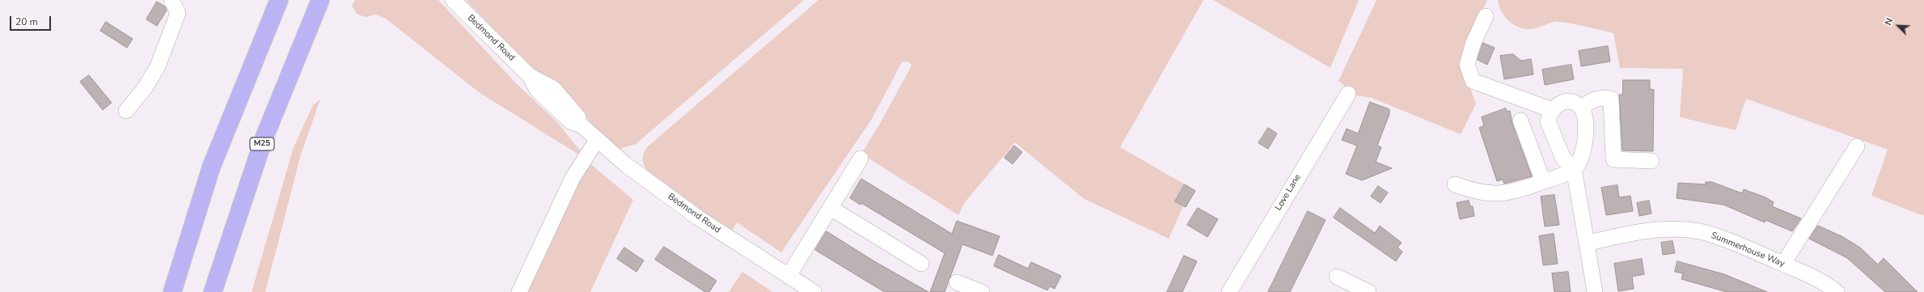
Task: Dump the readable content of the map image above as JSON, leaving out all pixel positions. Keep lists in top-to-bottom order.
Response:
{
  "streets": {
    "highway": ["M25"],
    "street": ["Bedmond Road", "Love Lane", "Summerhouse Way"]
  },
  "scale_bar": "20 m",
  "north": "top left"
}
